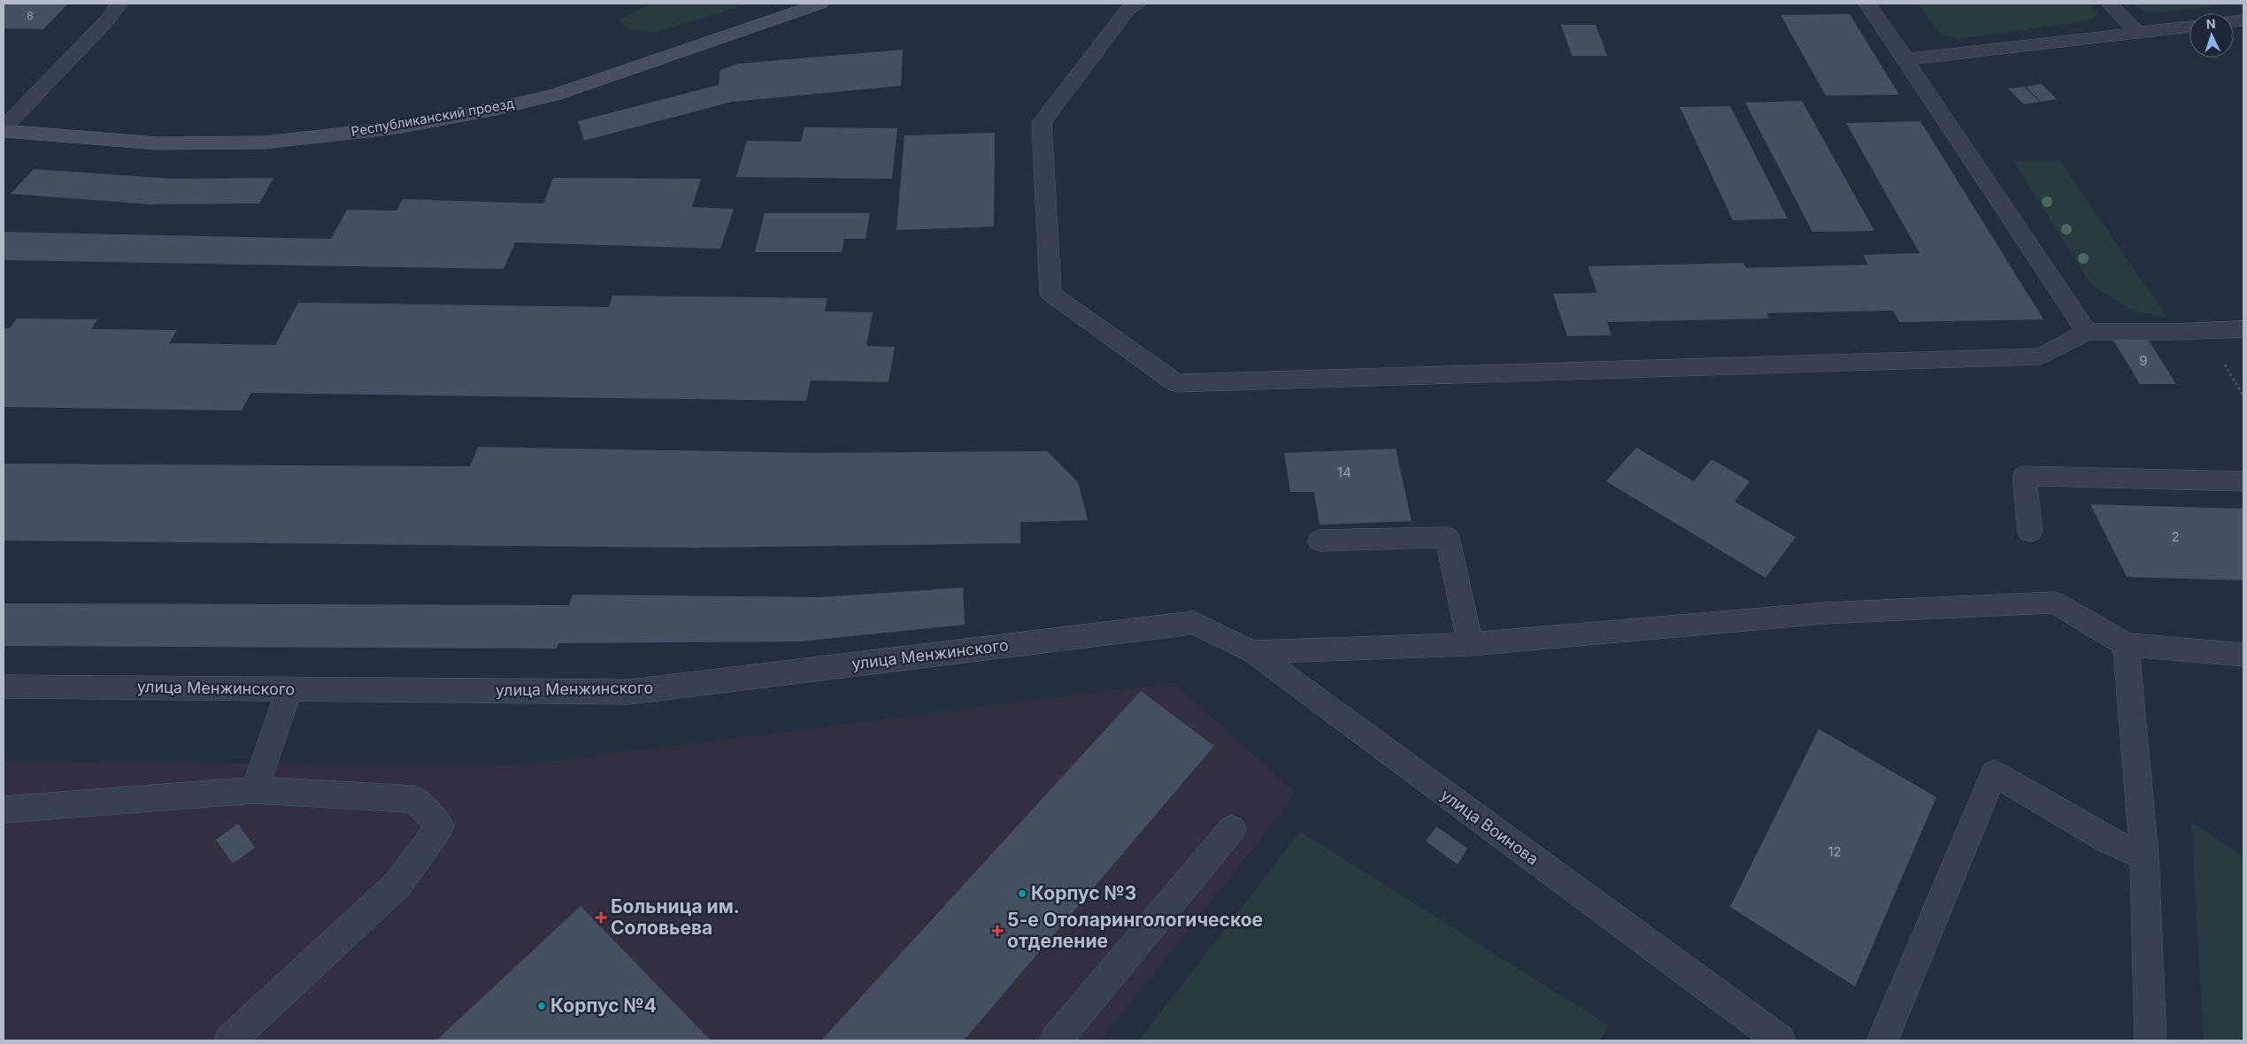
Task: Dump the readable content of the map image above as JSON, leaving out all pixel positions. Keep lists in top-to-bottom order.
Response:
{
  "streets": {
    "main road": ["Республиканский проезд"],
    "street": ["улица Менжинского", "улица Воинова"]
  },
  "crossings": [
    ["улица Менжинского", "улица Воинова"]
  ],
  "places": {
    "other": ["Корпус №3", "Корпус №4"],
    "health": ["Больница им. Соловьева", "5-е Отоларингологическое отделение"]
  },
  "house_numbers": [
    "8",
    "9",
    "14",
    "2",
    "12"
  ],
  "north": "top"
}
